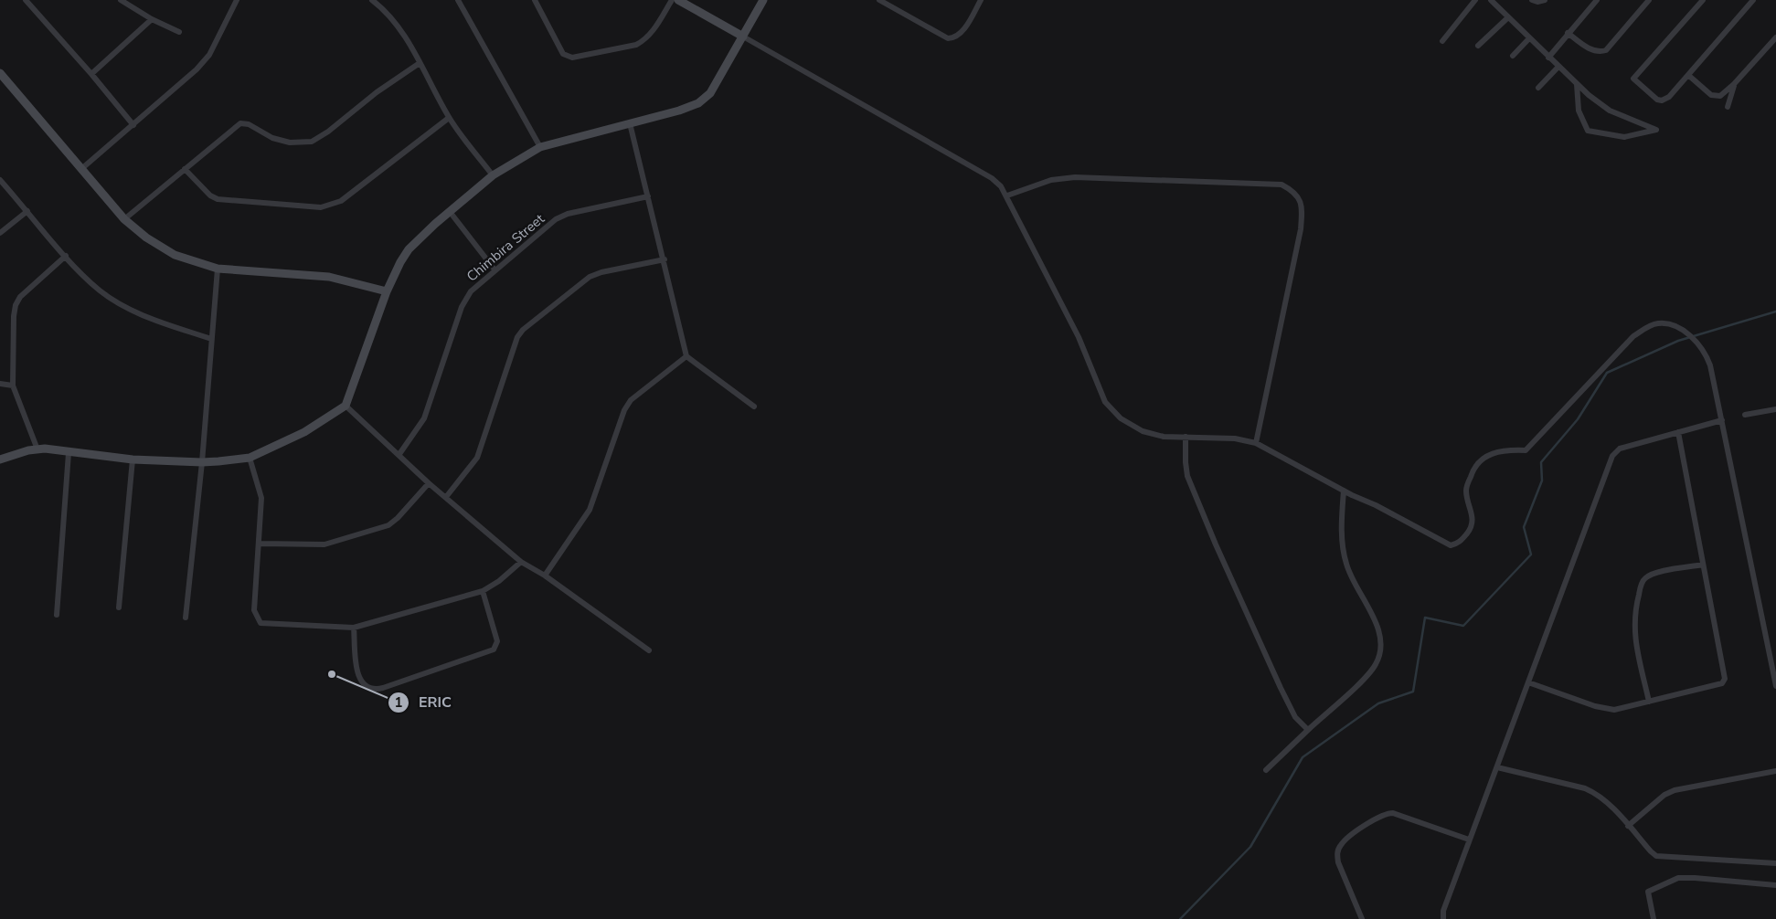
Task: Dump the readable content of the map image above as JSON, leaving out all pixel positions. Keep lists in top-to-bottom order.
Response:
{
  "streets": {
    "street": ["Chimbira Street"]
  },
  "places": ["ERIC"]
}
